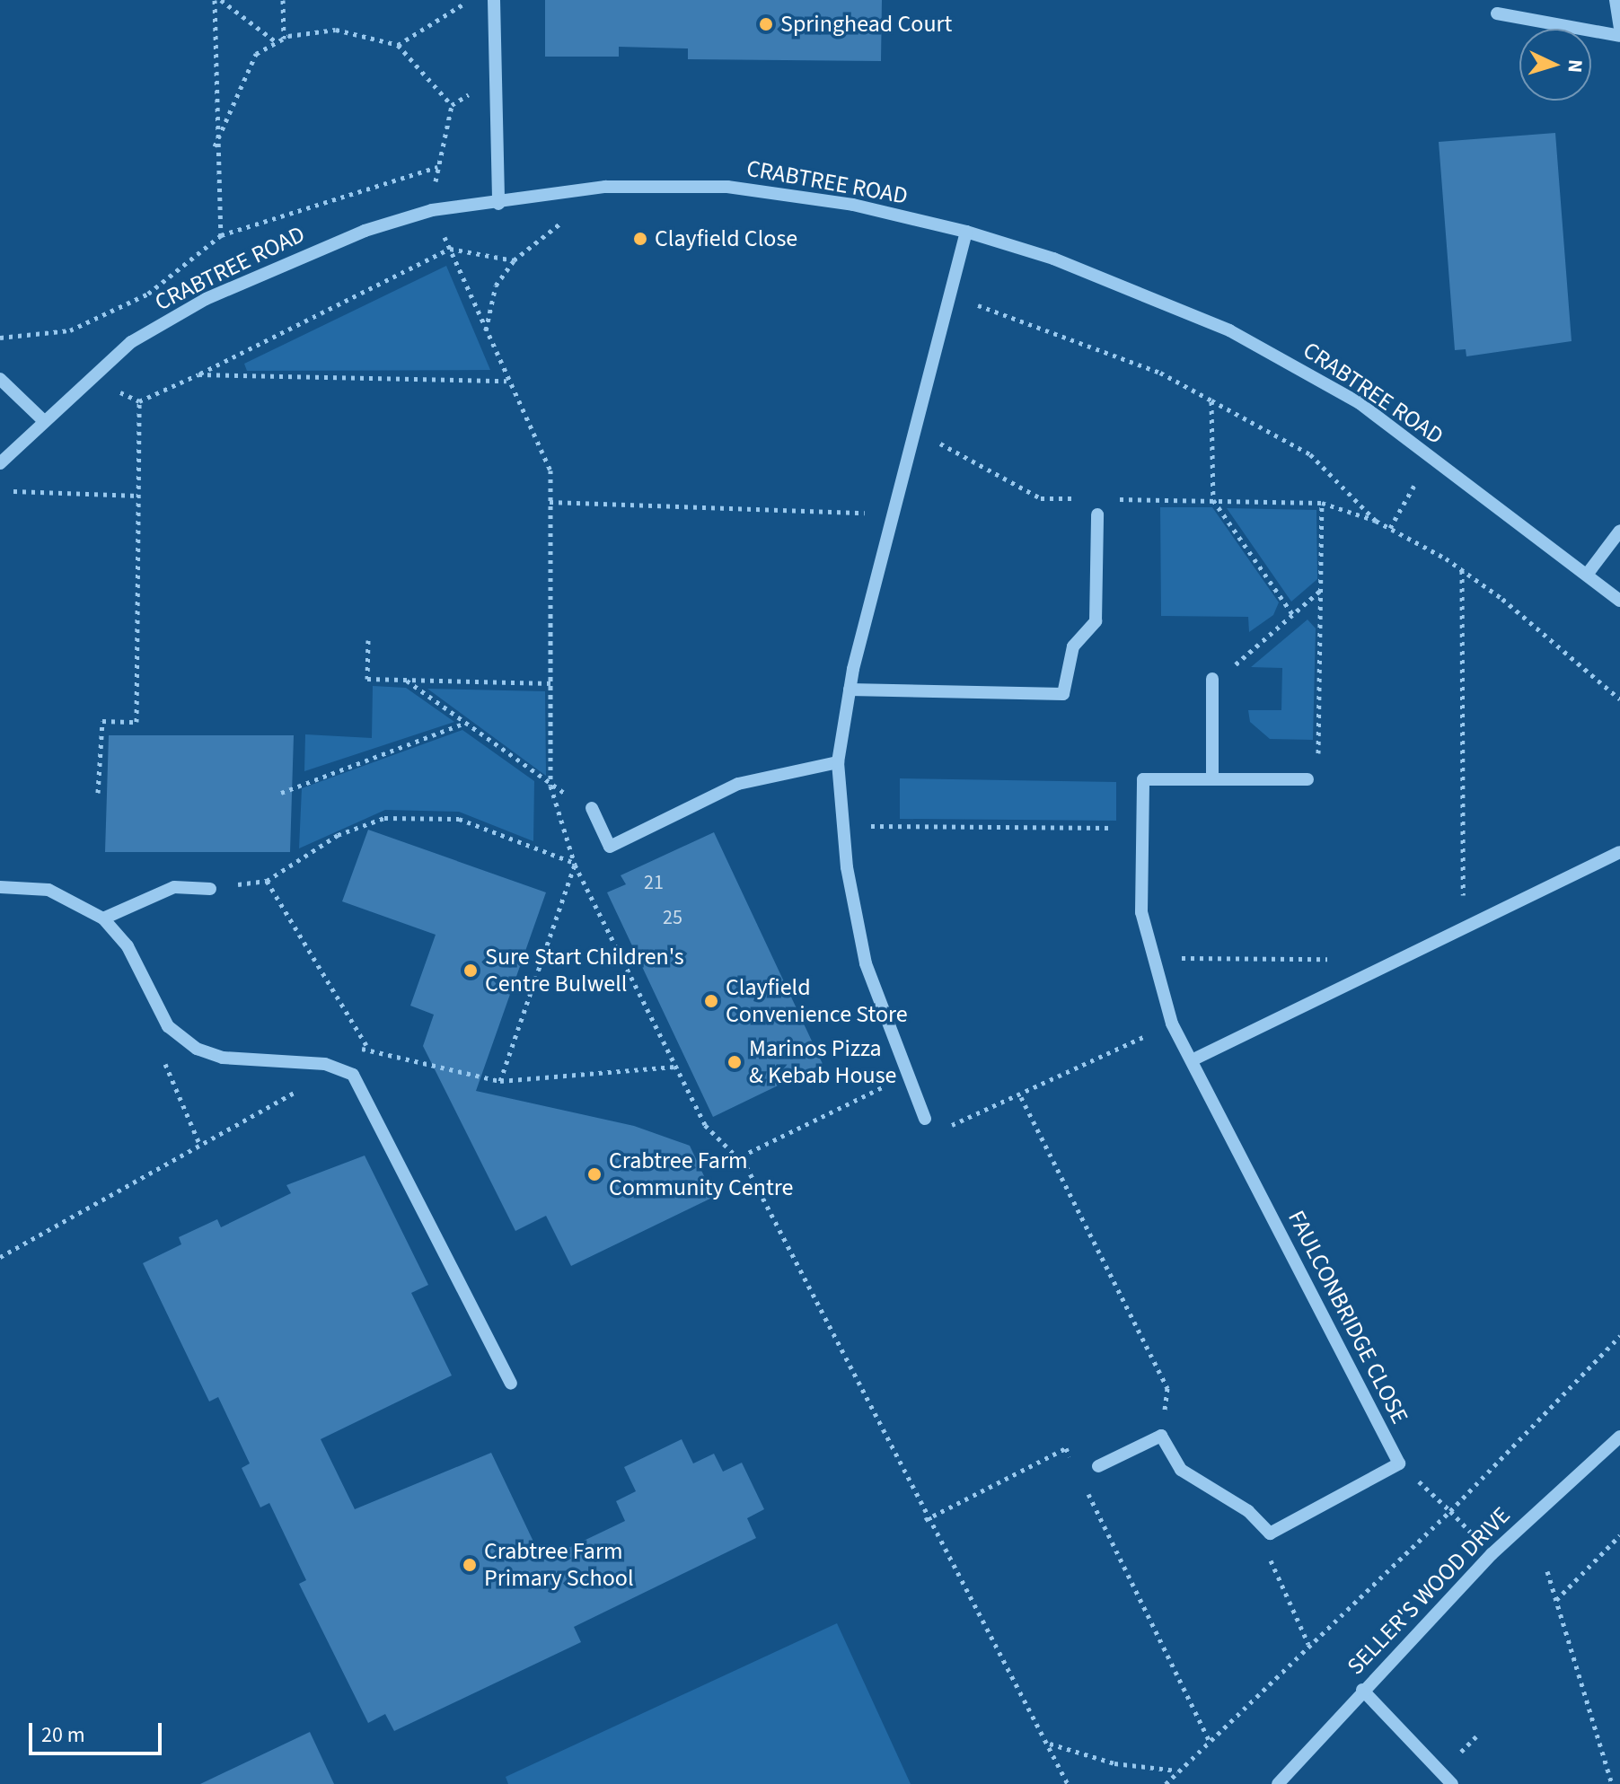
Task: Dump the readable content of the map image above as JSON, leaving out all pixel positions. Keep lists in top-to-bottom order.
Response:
{
  "streets": {
    "street": ["CRABTREE ROAD", "FAULCONBRIDGE CLOSE", "SELLER'S WOOD DRIVE"]
  },
  "places": [
    "Springhead Court",
    "Clayfield Close",
    "Sure Start Children's Centre Bulwell",
    "Clayfield Convenience Store",
    "Marinos Pizza & Kebab House",
    "Crabtree Farm Community Centre",
    "Crabtree Farm Primary School"
  ],
  "house_numbers": ["21", "25"],
  "scale_bar": "20 m",
  "north": "right"
}
